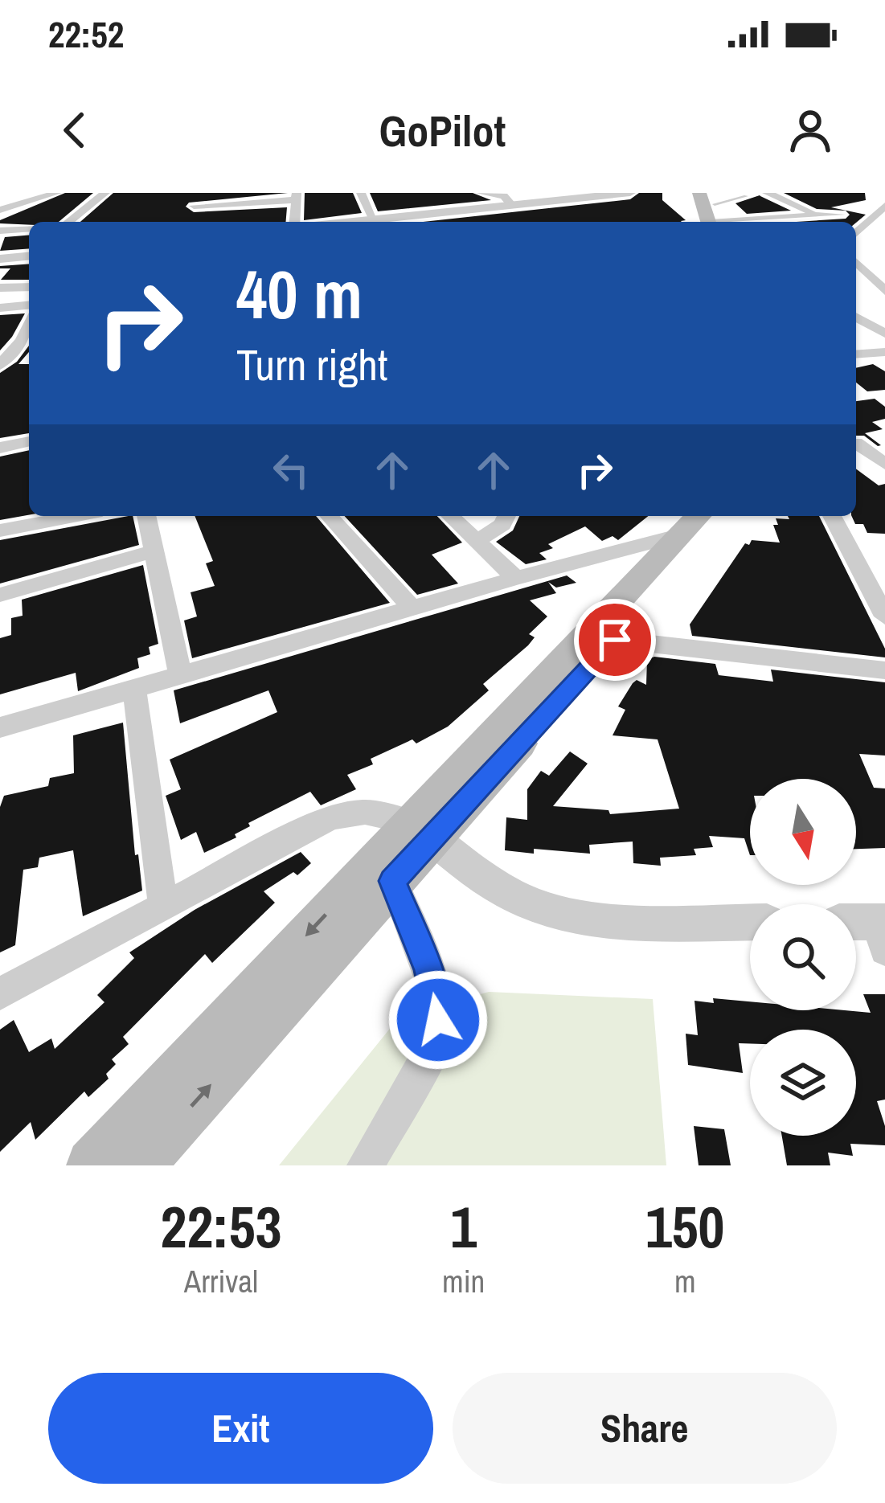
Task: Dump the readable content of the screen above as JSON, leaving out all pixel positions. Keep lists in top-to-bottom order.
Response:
{
  "north": "bottom",
  "page": {
    "status": "22:52",
    "header": "GoPilot",
    "turn": ["40 m", "Turn right"],
    "eta": [
      "22:53",
      "Arrival",
      "1",
      "min",
      "150",
      "m"
    ],
    "buttons": ["Exit", "Share"]
  }
}
